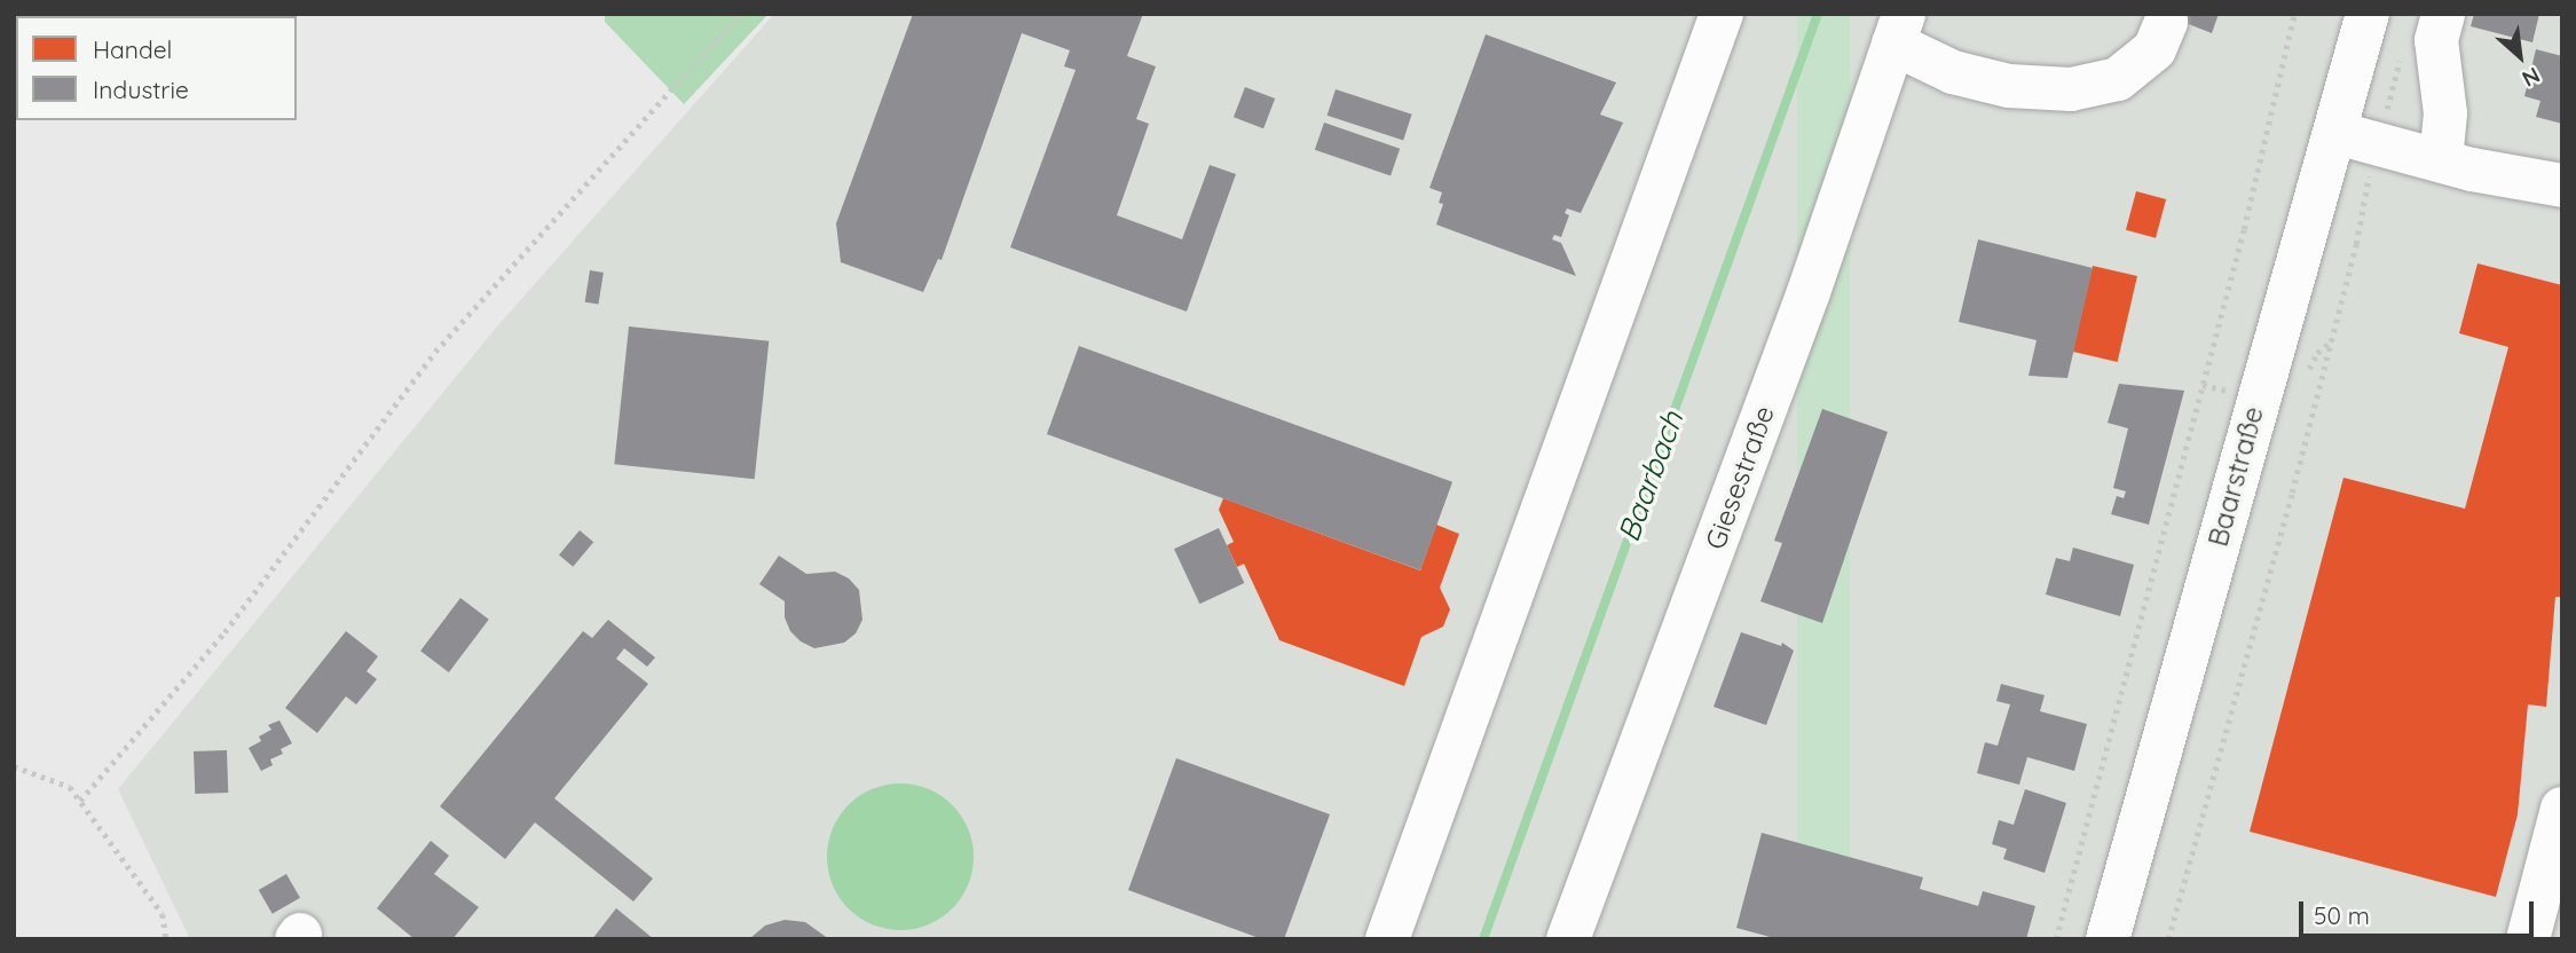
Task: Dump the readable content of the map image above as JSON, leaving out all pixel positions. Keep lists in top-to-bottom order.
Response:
{
  "streets": {
    "street": ["Baarstraße", "Giesestraße"]
  },
  "water": ["Baarbach"],
  "legend": ["Handel", "Industrie"],
  "scale_bar": "50 m",
  "north": "bottom right"
}
